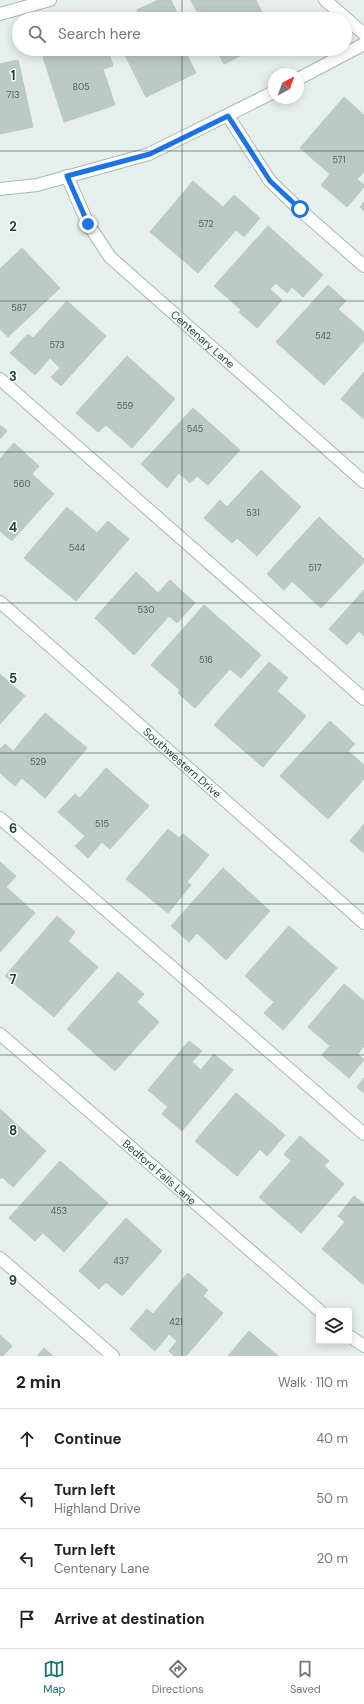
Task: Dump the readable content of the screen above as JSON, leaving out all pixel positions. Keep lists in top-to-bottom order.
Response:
{
  "streets": {
    "street": ["Centenary Lane", "Southwestern Drive", "Bedford Falls Lane"]
  },
  "house_numbers": [
    "805",
    "713",
    "571",
    "572",
    "587",
    "542",
    "573",
    "559",
    "545",
    "560",
    "531",
    "544",
    "517",
    "530",
    "516",
    "529",
    "515",
    "453",
    "437",
    "421"
  ],
  "north": "top right",
  "page": {
    "search": "Search here",
    "heading": ["2 min", "Walk · 110 m"],
    "list": [
      ["Continue", "40 m"],
      ["Turn left", "Highland Drive", "50 m"],
      ["Turn left", "Centenary Lane", "20 m"],
      "Arrive at destination"
    ],
    "nav": ["Map", "Directions", "Saved"]
  },
  "grid": {
    "rows": [
      "1",
      "2",
      "3",
      "4",
      "5",
      "6",
      "7",
      "8",
      "9"
    ]
  }
}
